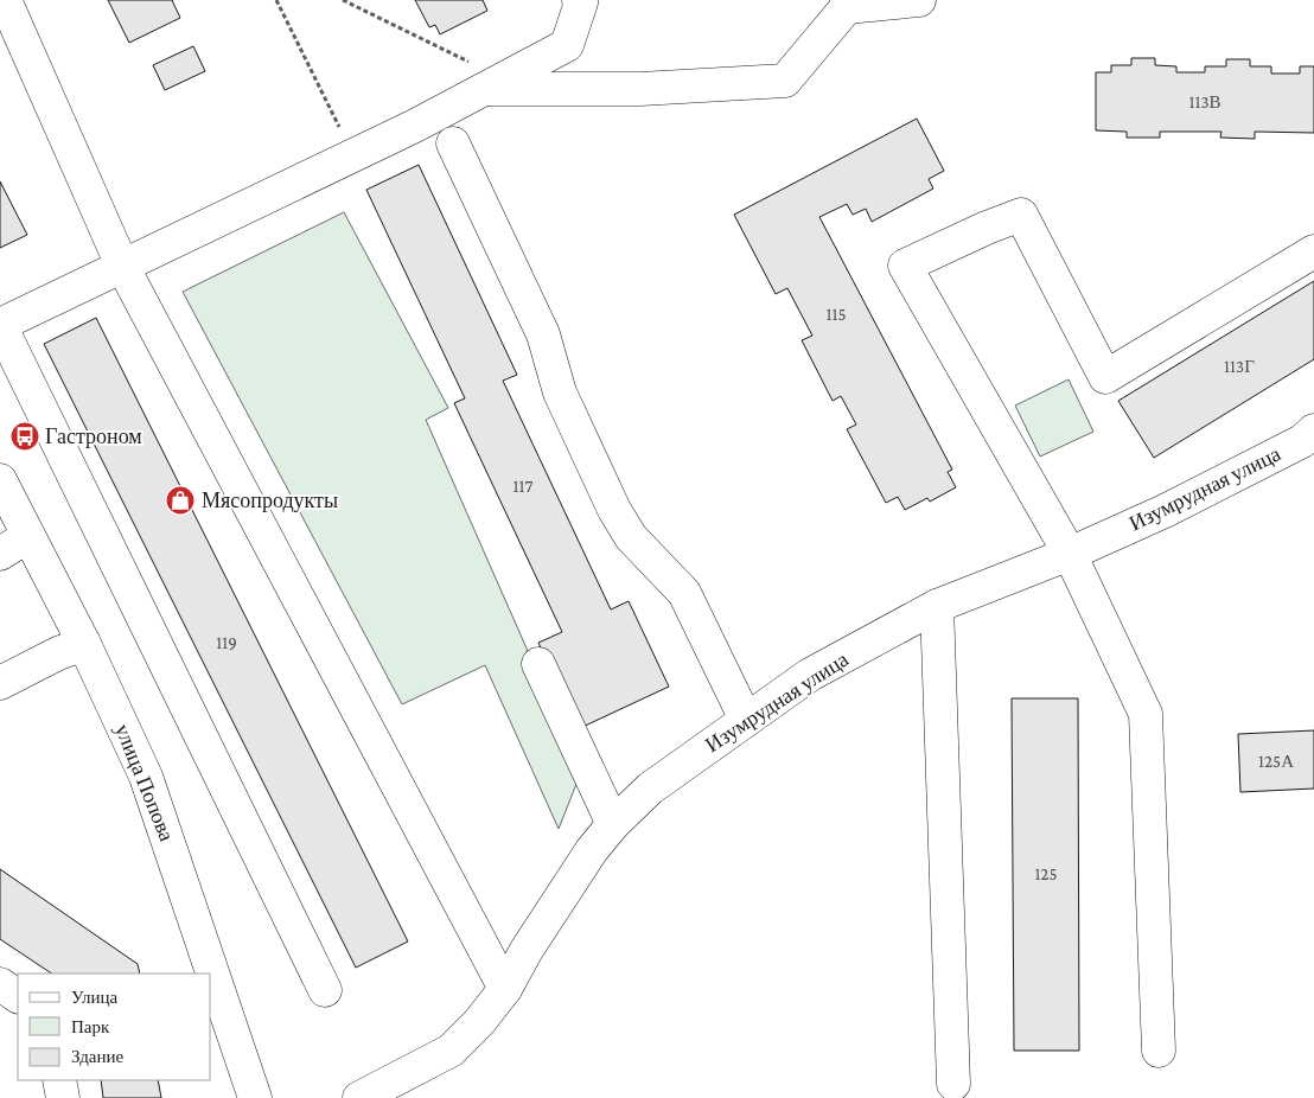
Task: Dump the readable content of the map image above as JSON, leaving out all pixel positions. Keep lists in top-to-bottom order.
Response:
{
  "streets": {
    "street": ["Изумрудная улица", "улица Попова"]
  },
  "places": {
    "bus stop": ["Гастроном"],
    "shop": ["Мясопродукты"]
  },
  "house_numbers": [
    "113В",
    "115",
    "113Г",
    "117",
    "119",
    "125А",
    "125"
  ],
  "legend": ["Улица", "Парк", "Здание"]
}
